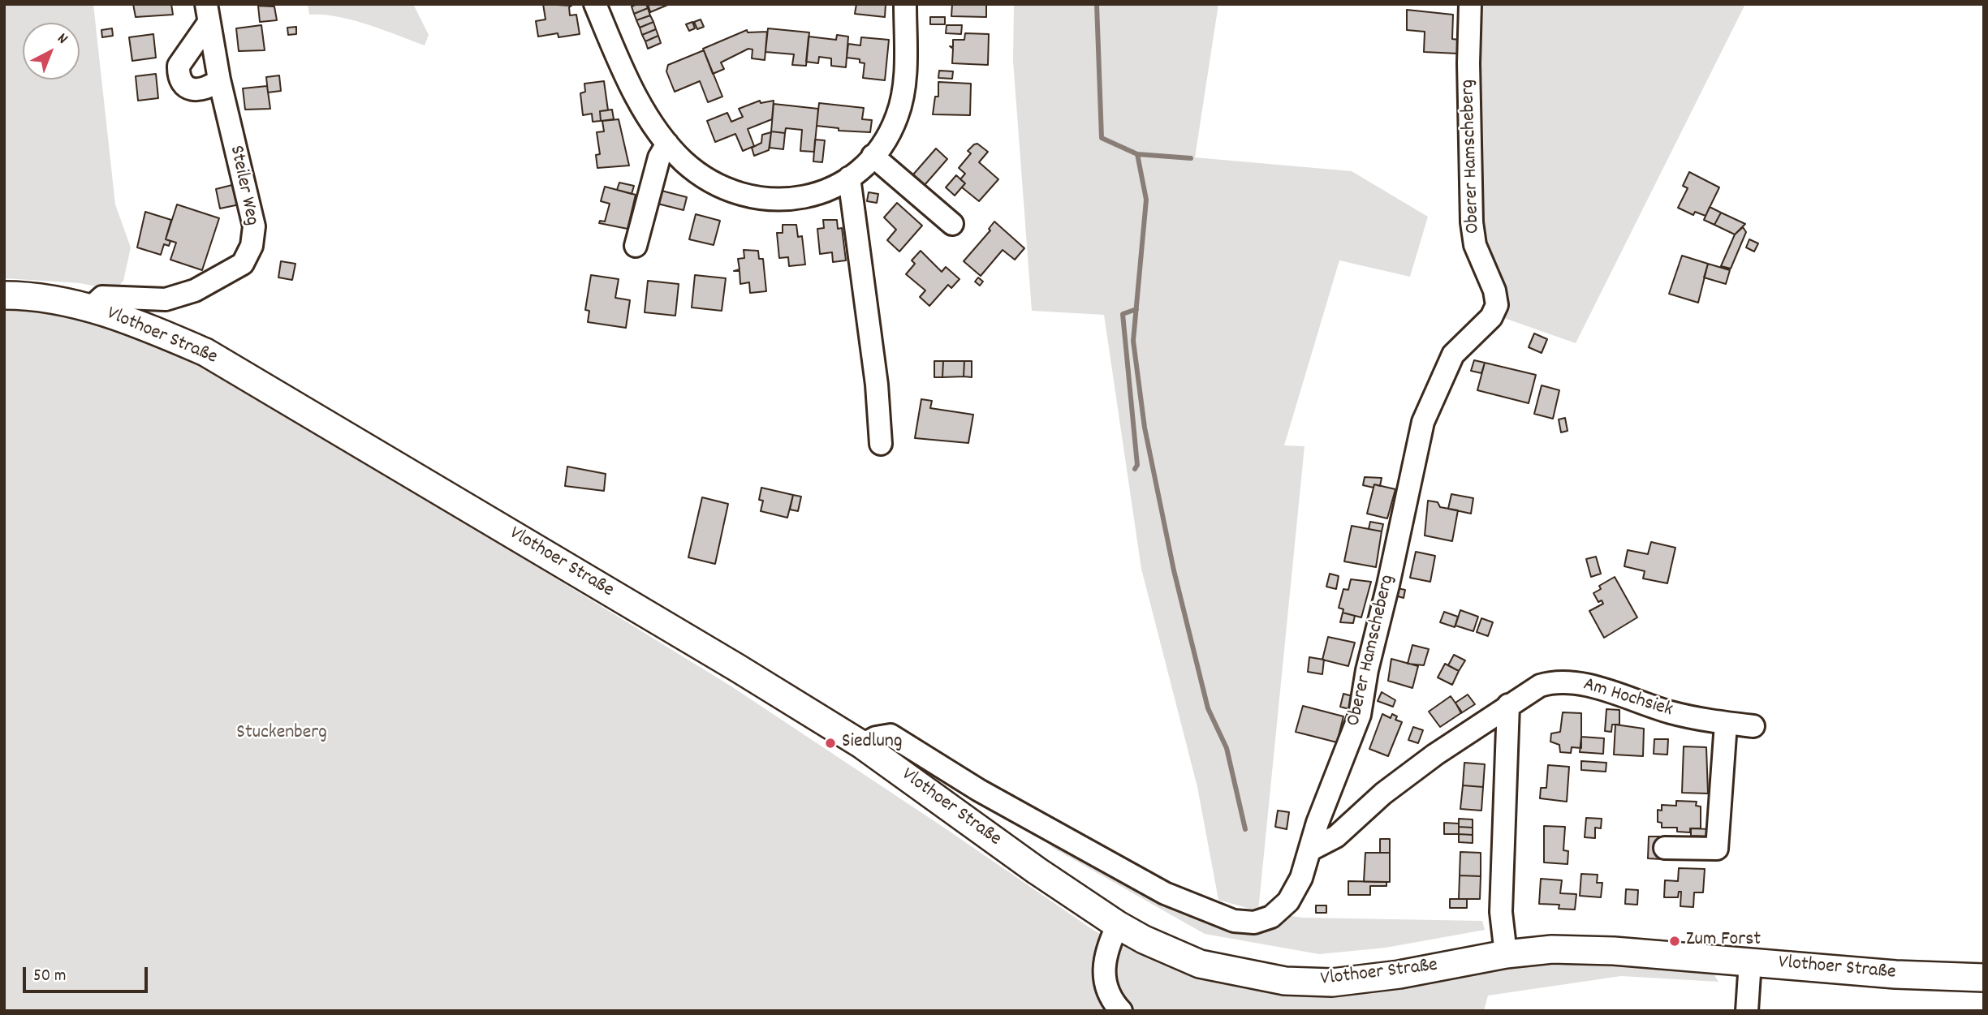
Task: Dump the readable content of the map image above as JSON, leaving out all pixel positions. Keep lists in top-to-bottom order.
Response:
{
  "streets": {
    "main road": ["Vlothoer Straße"],
    "street": ["Oberer Hamscheberg", "Steiler Weg", "Am Hochsiek"]
  },
  "crossings": [
    ["Oberer Hamscheberg", "Vlothoer Straße"],
    ["Oberer Hamscheberg", "Am Hochsiek"],
    ["Steiler Weg", "Vlothoer Straße"]
  ],
  "parks": ["Stuckenberg"],
  "places": ["Siedlung", "Zum Forst"],
  "scale_bar": "50 m",
  "north": "top right"
}
